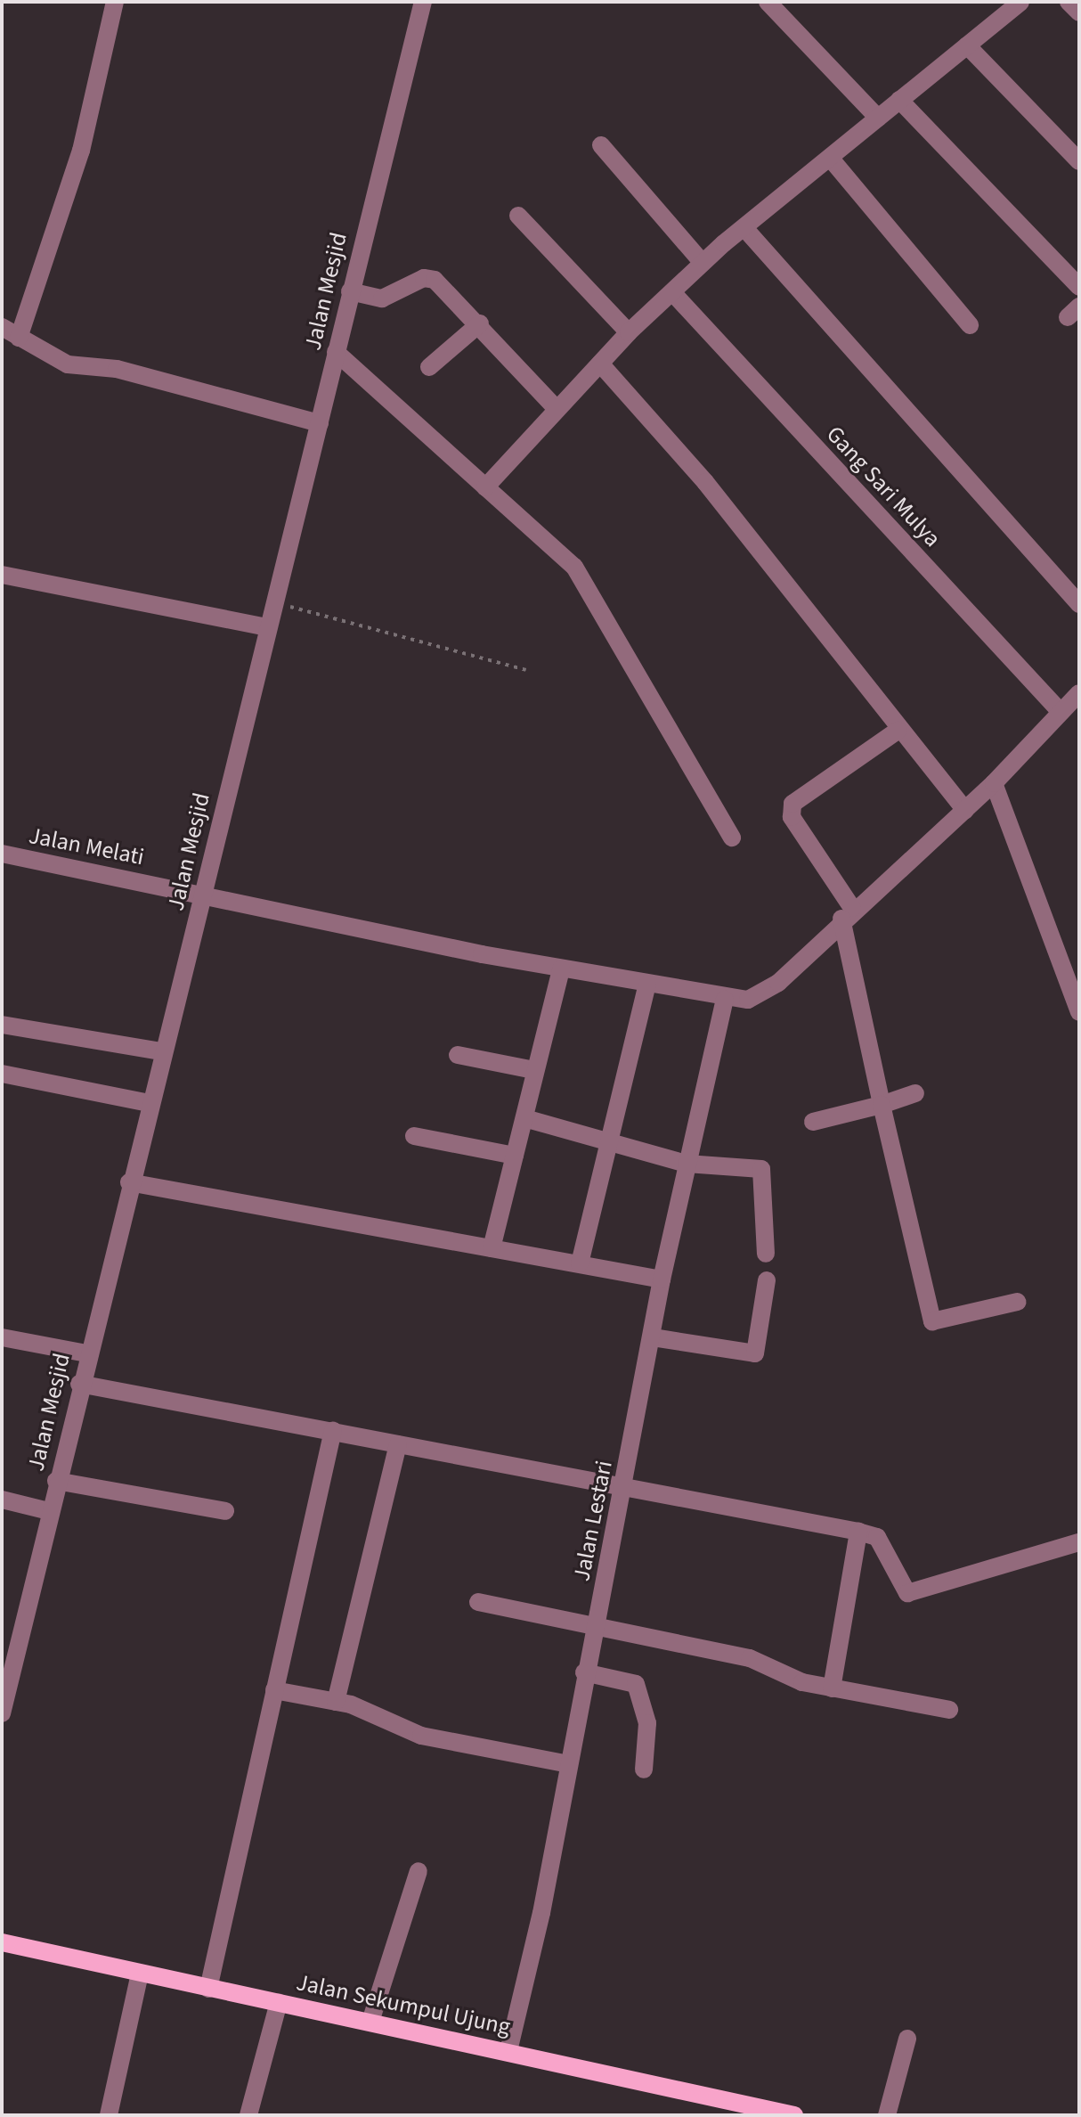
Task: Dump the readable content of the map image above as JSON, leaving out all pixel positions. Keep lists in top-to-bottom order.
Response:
{
  "streets": {
    "main road": ["Jalan Sekumpul Ujung"],
    "street": [
      "Jalan Mesjid",
      "Gang Sari Mulya",
      "Jalan Melati",
      "Jalan Lestari"
    ]
  },
  "crossings": [
    ["Jalan Mesjid", "Jalan Melati"],
    ["Jalan Melati", "Jalan Lestari"],
    ["Jalan Lestari", "Jalan Sekumpul Ujung"]
  ]
}
